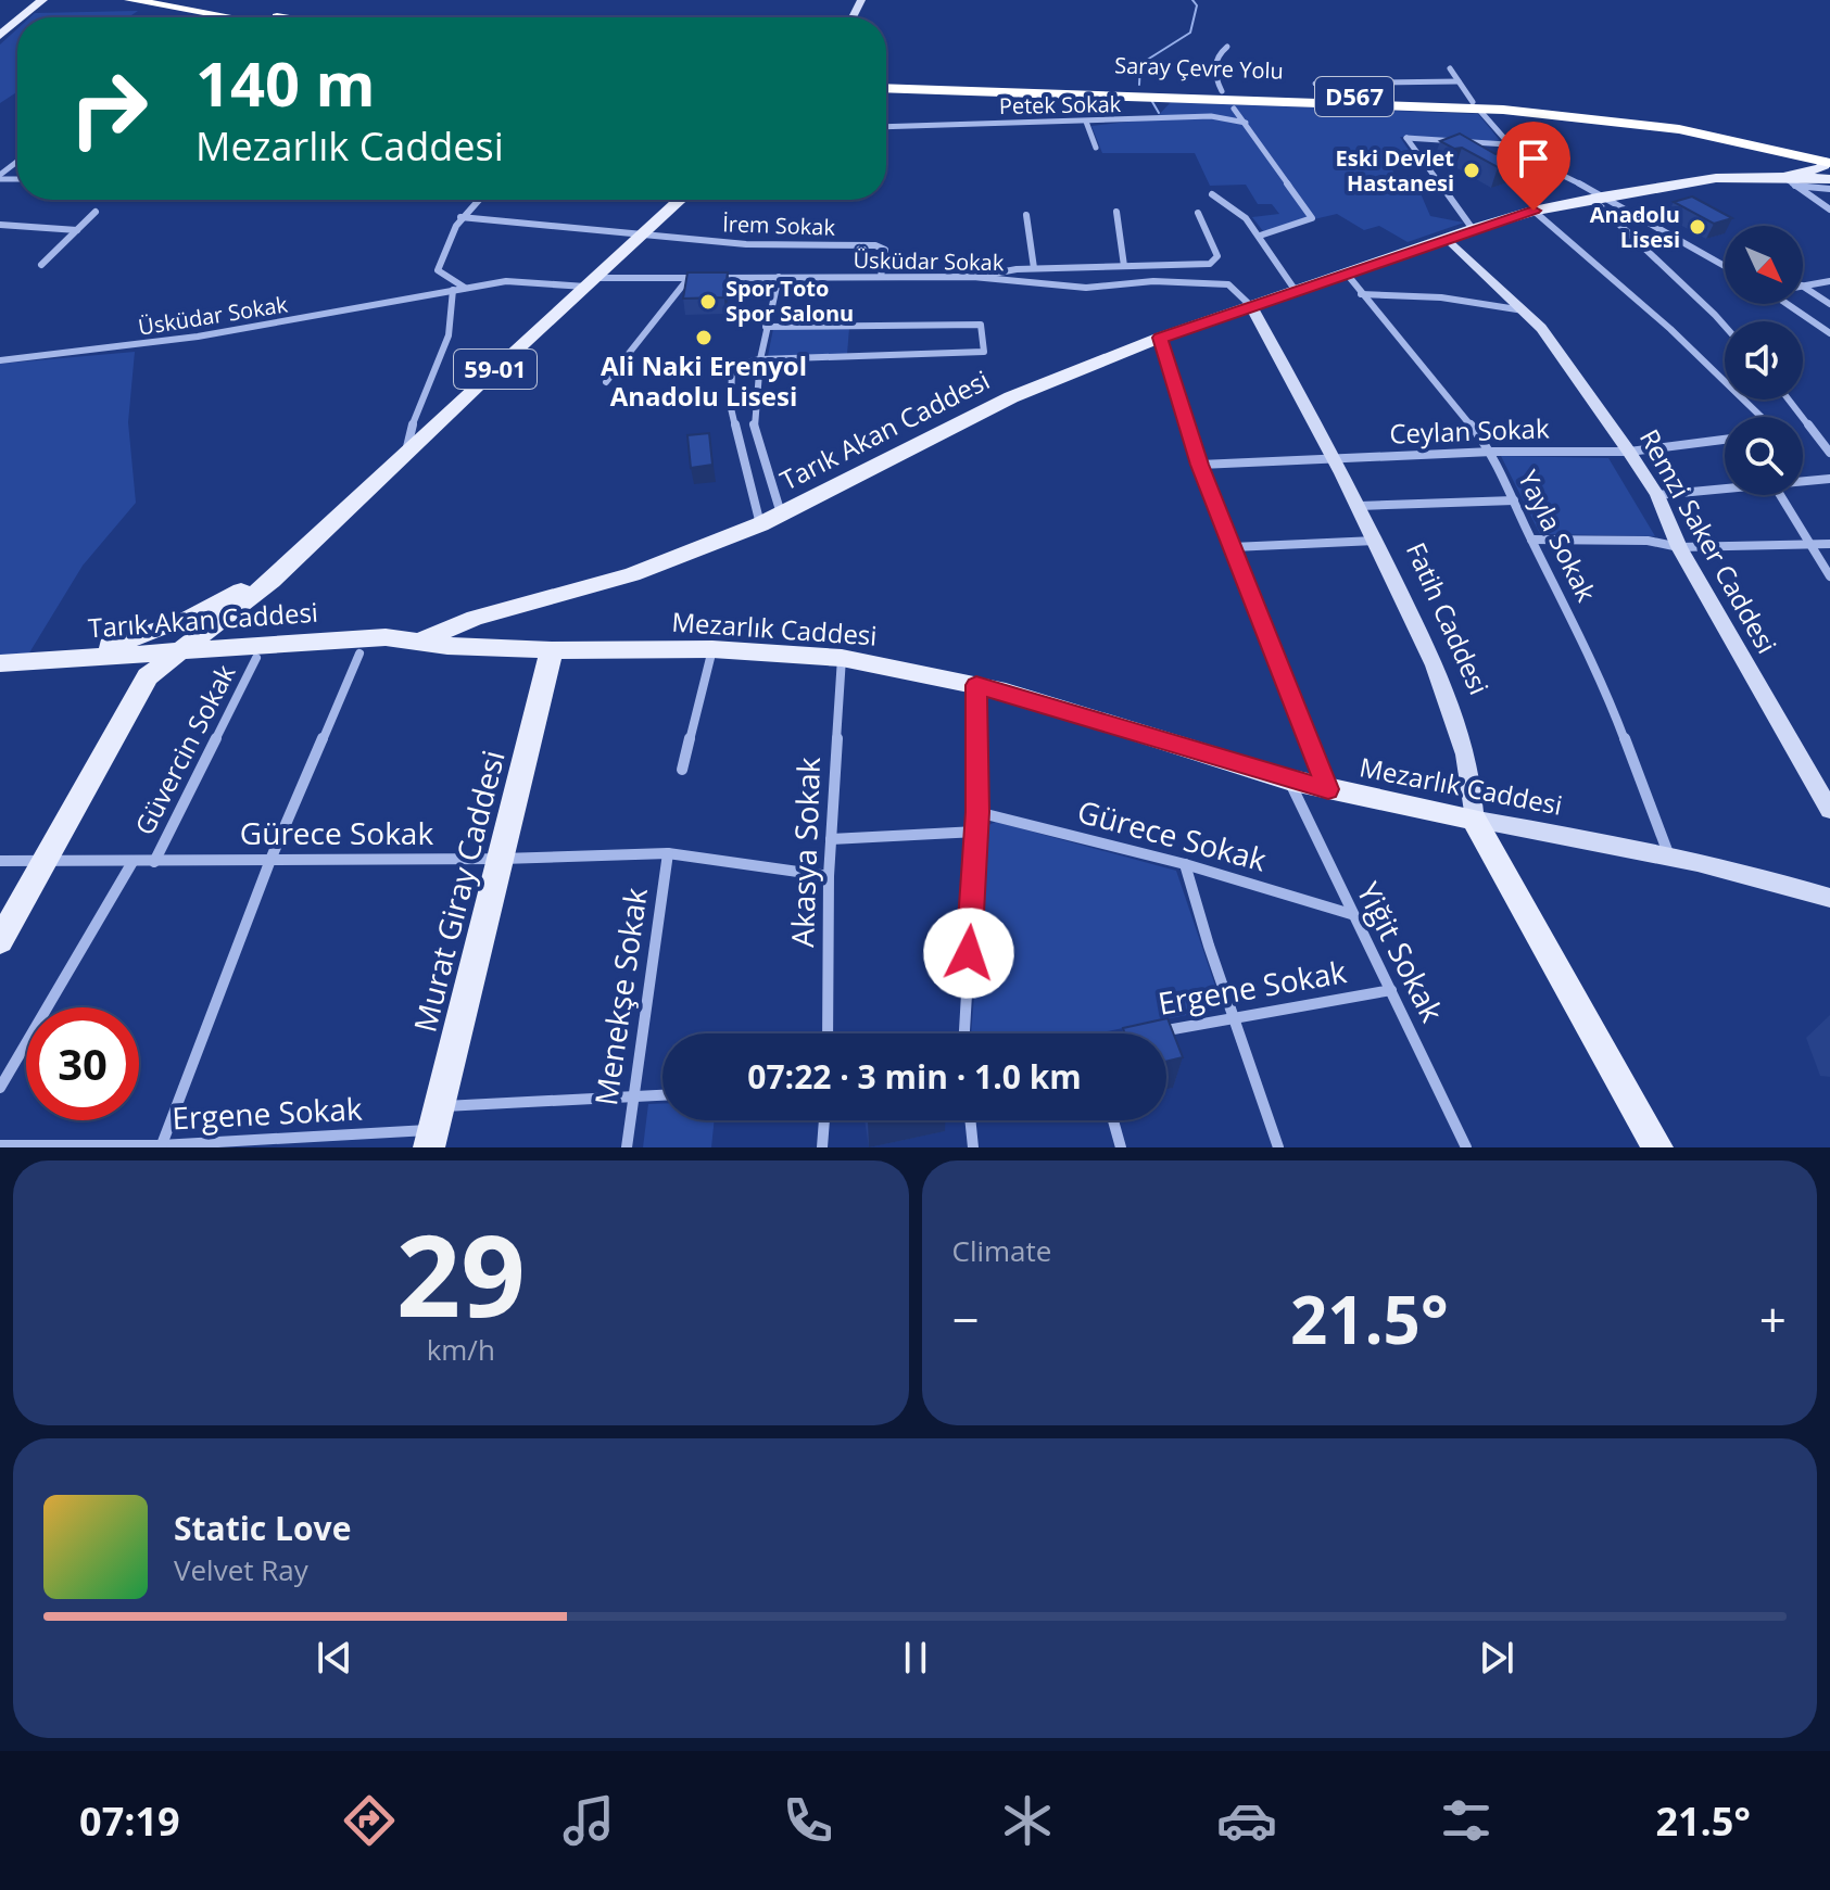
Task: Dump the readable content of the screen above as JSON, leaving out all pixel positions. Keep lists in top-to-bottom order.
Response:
{
  "streets": {
    "highway": ["Saray Çevre Yolu", "D567"],
    "main road": [
      "59-01",
      "Tarık Akan Caddesi",
      "Fatih Caddesi",
      "Mezarlık Caddesi",
      "Murat Giray Caddesi"
    ],
    "street": [
      "Petek Sokak",
      "İrem Sokak",
      "Üsküdar Sokak",
      "Ceylan Sokak",
      "Yayla Sokak",
      "Remzi Saker Caddesi",
      "Güvercin Sokak",
      "Gürece Sokak",
      "Akasya Sokak",
      "Yiğit Sokak",
      "Ergene Sokak",
      "Menekşe Sokak"
    ]
  },
  "crossings": [
    ["İrem Sokak", "Üsküdar Sokak"],
    ["İrem Sokak", "59-01"],
    ["Üsküdar Sokak", "59-01"],
    ["Üsküdar Sokak", "Tarık Akan Caddesi"],
    ["Üsküdar Sokak", "Fatih Caddesi"],
    ["59-01", "Tarık Akan Caddesi"],
    ["59-01", "Mezarlık Caddesi"],
    ["Tarık Akan Caddesi", "Yayla Sokak"],
    ["Tarık Akan Caddesi", "Remzi Saker Caddesi"],
    ["Tarık Akan Caddesi", "Fatih Caddesi"],
    ["Tarık Akan Caddesi", "Mezarlık Caddesi"],
    ["Tarık Akan Caddesi", "Güvercin Sokak"],
    ["Ceylan Sokak", "Yayla Sokak"],
    ["Ceylan Sokak", "Remzi Saker Caddesi"],
    ["Ceylan Sokak", "Fatih Caddesi"],
    ["Yayla Sokak", "Mezarlık Caddesi"],
    ["Fatih Caddesi", "Mezarlık Caddesi"],
    ["Mezarlık Caddesi", "Güvercin Sokak"],
    ["Mezarlık Caddesi", "Akasya Sokak"],
    ["Mezarlık Caddesi", "Murat Giray Caddesi"],
    ["Mezarlık Caddesi", "Yiğit Sokak"],
    ["Güvercin Sokak", "Gürece Sokak"],
    ["Gürece Sokak", "Akasya Sokak"],
    ["Gürece Sokak", "Murat Giray Caddesi"],
    ["Gürece Sokak", "Yiğit Sokak"],
    ["Gürece Sokak", "Menekşe Sokak"],
    ["Murat Giray Caddesi", "Ergene Sokak"],
    ["Yiğit Sokak", "Ergene Sokak"],
    ["Ergene Sokak", "Menekşe Sokak"]
  ],
  "places": [
    "Eski Devlet Hastanesi",
    "Anadolu Lisesi",
    "Spor Toto Spor Salonu",
    "Ali Naki Erenyol Anadolu Lisesi"
  ],
  "north": "bottom right",
  "page": {
    "turn": ["140 m", "Mezarlık Caddesi"],
    "limit": "30",
    "trip": "07:22 · 3 min · 1.0 km",
    "tile": [
      ["29", "km/h"],
      "Climate"
    ],
    "heat": ["−", "21.5°", "+"],
    "song": ["Static Love", "Velvet Ray"],
    "tabs": ["07:19", "21.5°"]
  }
}
